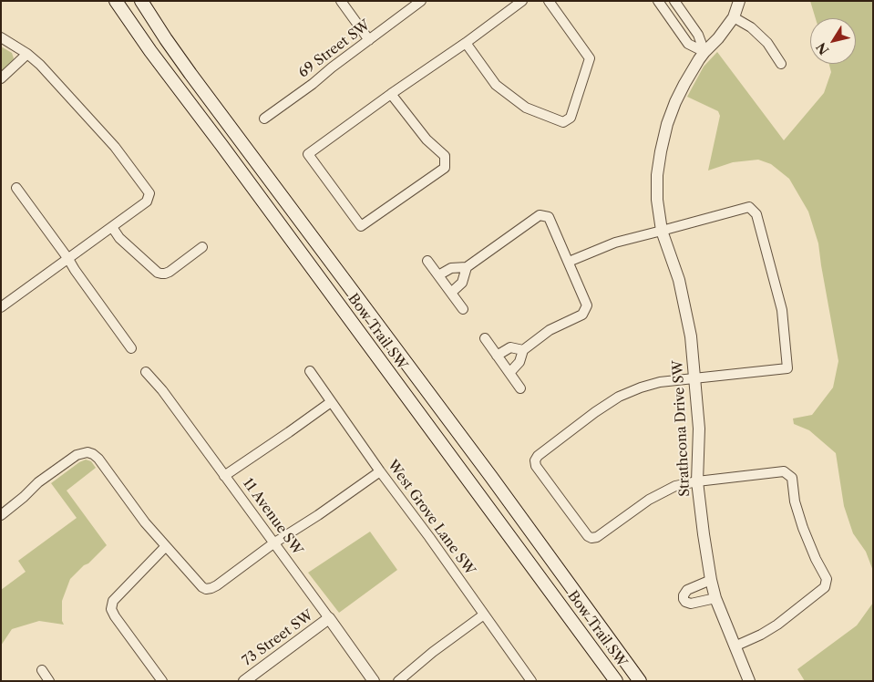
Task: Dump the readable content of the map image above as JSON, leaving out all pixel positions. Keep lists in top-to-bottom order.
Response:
{
  "streets": {
    "main road": ["Bow Trail SW"],
    "street": [
      "69 Street SW",
      "Strathcona Drive SW",
      "11 Avenue SW",
      "West Grove Lane SW",
      "73 Street SW"
    ]
  },
  "crossings": [
    ["11 Avenue SW", "73 Street SW"]
  ],
  "north": "bottom left"
}
